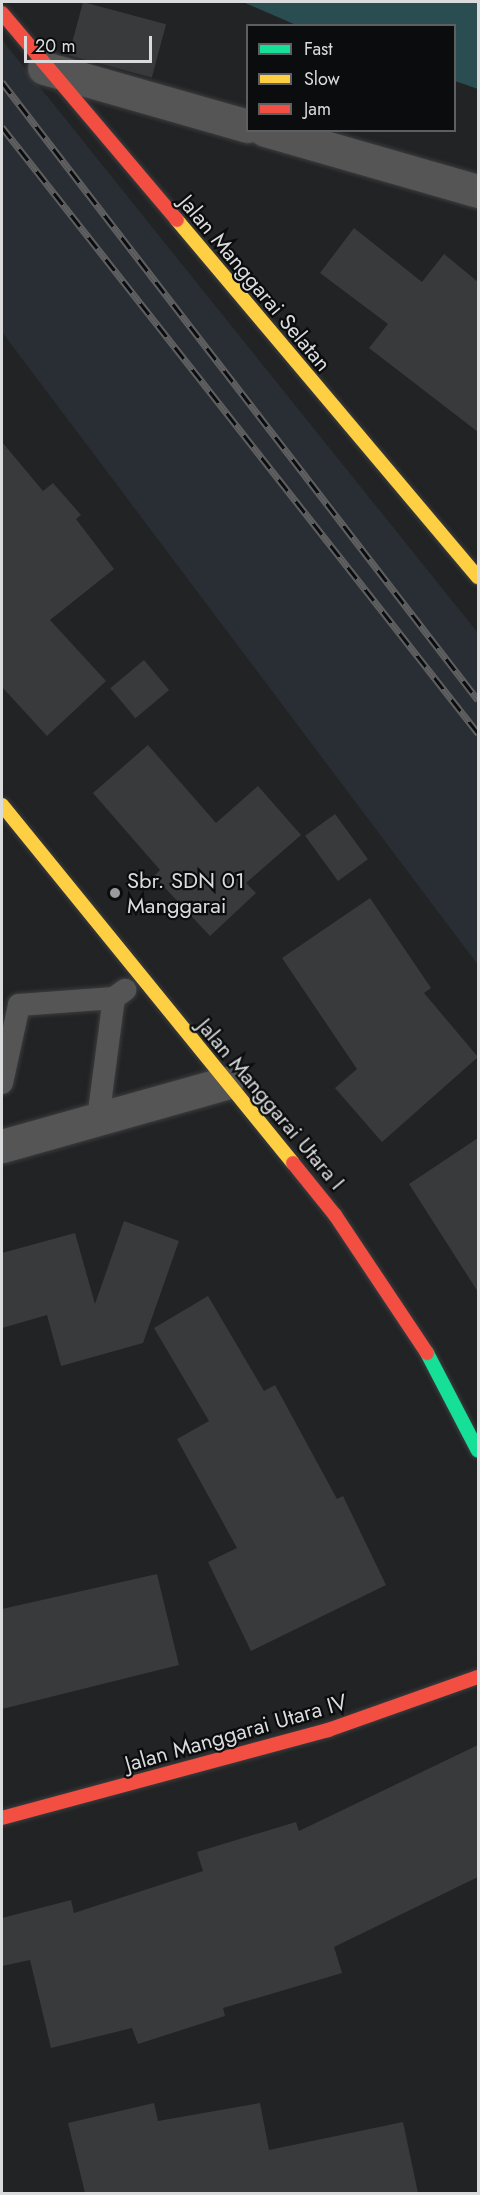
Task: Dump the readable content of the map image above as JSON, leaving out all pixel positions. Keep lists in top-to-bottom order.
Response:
{
  "streets": {
    "street": ["Jalan Manggarai Selatan", "Jalan Manggarai Utara I", "Jalan Manggarai Utara IV"]
  },
  "places": ["Sbr. SDN 01 Manggarai"],
  "legend": ["Fast", "Slow", "Jam"],
  "scale_bar": "20 m"
}
